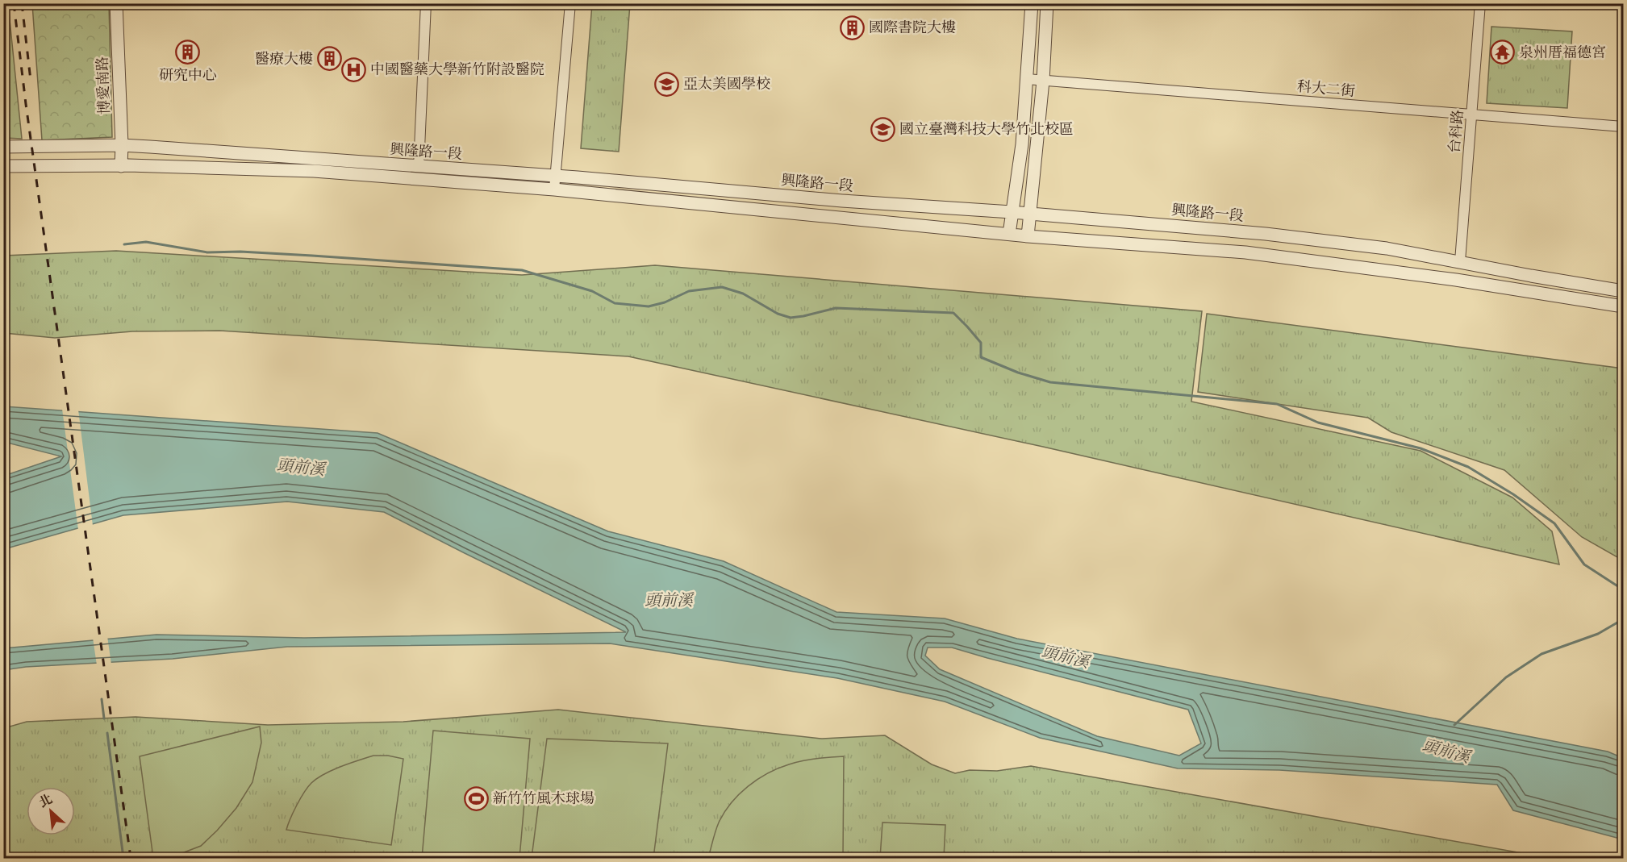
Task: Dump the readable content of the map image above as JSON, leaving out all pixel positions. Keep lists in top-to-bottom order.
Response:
{
  "streets": {
    "street": [
      "博愛南路",
      "科大二街",
      "台科路",
      "興隆路一段"
    ]
  },
  "crossings": [
    ["博愛南路", "興隆路一段"],
    ["科大二街", "台科路"],
    ["台科路", "興隆路一段"]
  ],
  "water": ["頭前溪"],
  "places": {
    "building": ["國際書院大樓", "研究中心", "醫療大樓"],
    "temple": ["泉州厝福德宮"],
    "hospital": ["中國醫藥大學新竹附設醫院"],
    "school or university": ["亞太美國學校", "國立臺灣科技大學竹北校區"],
    "sports": ["新竹竹風木球場"]
  },
  "north": "top left"
}
